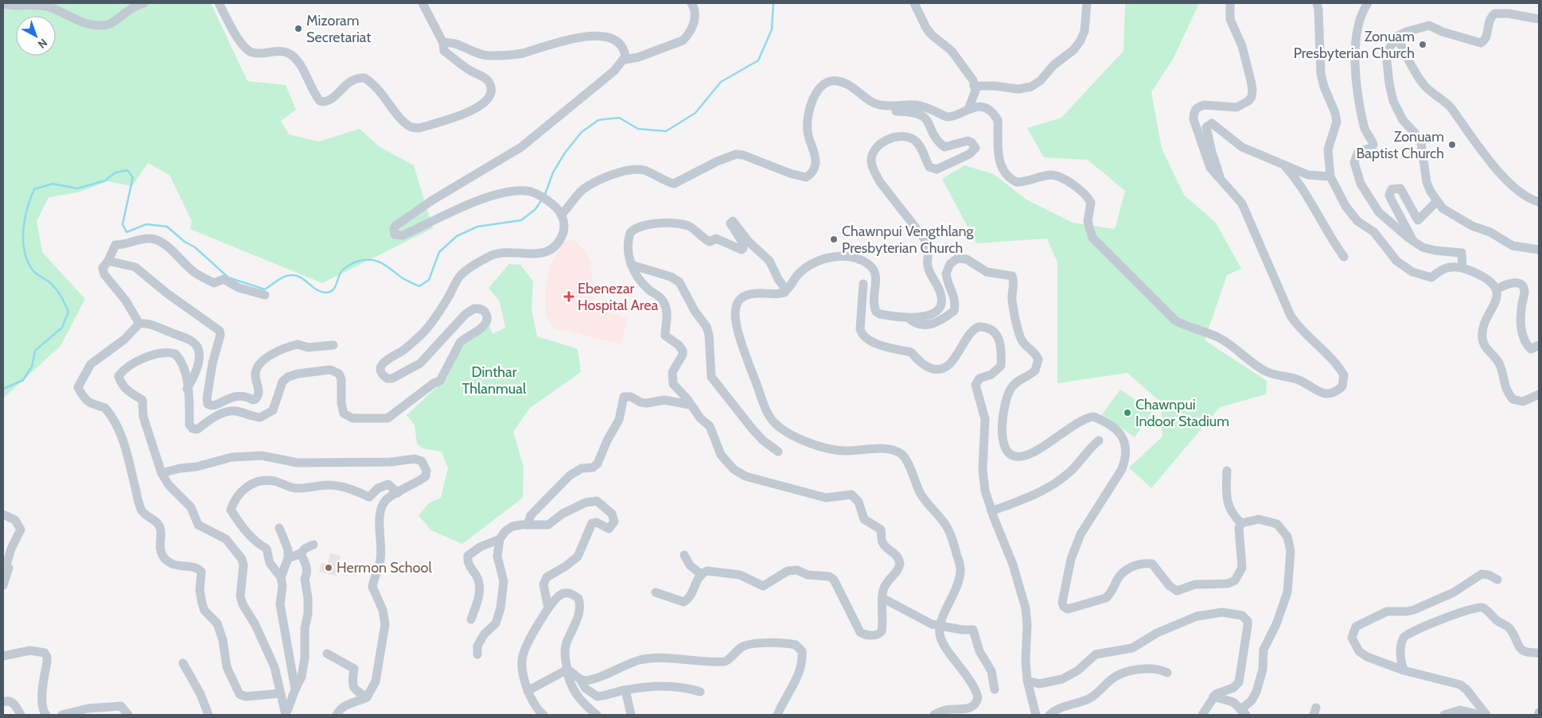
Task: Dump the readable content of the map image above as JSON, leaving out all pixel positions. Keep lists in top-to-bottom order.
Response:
{
  "parks": ["Dinthar Thlanmual"],
  "places": {
    "other": [
      "Mizoram Secretariat",
      "Zonuam Presbyterian Church",
      "Zonuam Baptist Church",
      "Chawnpui Vengthlang Presbyterian Church",
      "Chawnpui Indoor Stadium",
      "Hermon School"
    ],
    "health": ["Ebenezar Hospital Area"]
  },
  "north": "bottom right"
}
